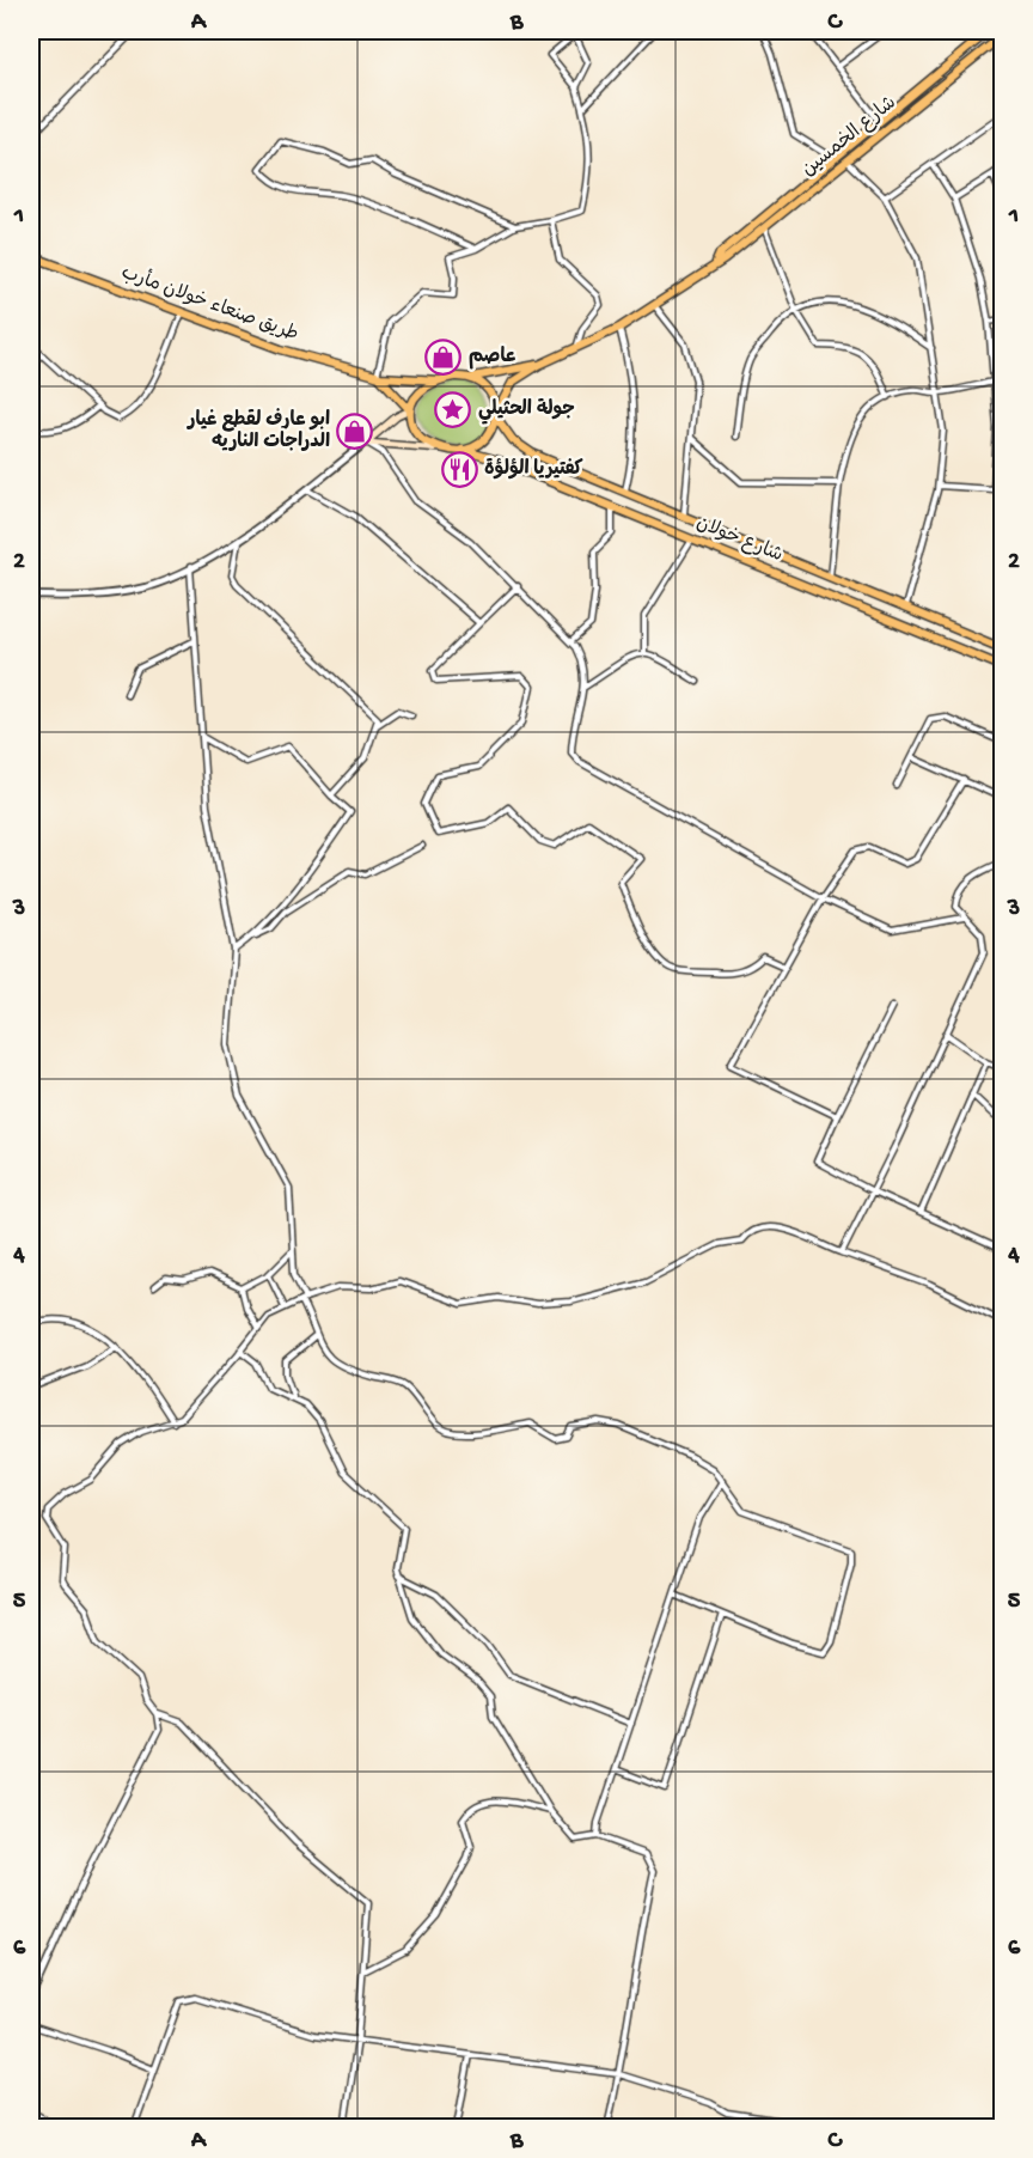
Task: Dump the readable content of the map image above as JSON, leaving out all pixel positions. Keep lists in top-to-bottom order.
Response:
{
  "streets": {
    "main road": ["شارع الخمسين", "طريق صنعاء خولان مأرب", "شارع خولان"]
  },
  "crossings": [
    ["شارع الخمسين", "طريق صنعاء خولان مأرب"],
    ["شارع الخمسين", "شارع خولان"],
    ["طريق صنعاء خولان مأرب", "شارع خولان"]
  ],
  "places": {
    "shop": ["عاصم", "ابو عارف لقطع غيار الدراجات الناريه"],
    "place": ["جولة الحثيلي"],
    "restaurant": ["كفتيريا الؤلؤة"]
  },
  "grid": {
    "columns": ["A", "B", "C"],
    "rows": [
      "1",
      "2",
      "3",
      "4",
      "5",
      "6"
    ]
  }
}
